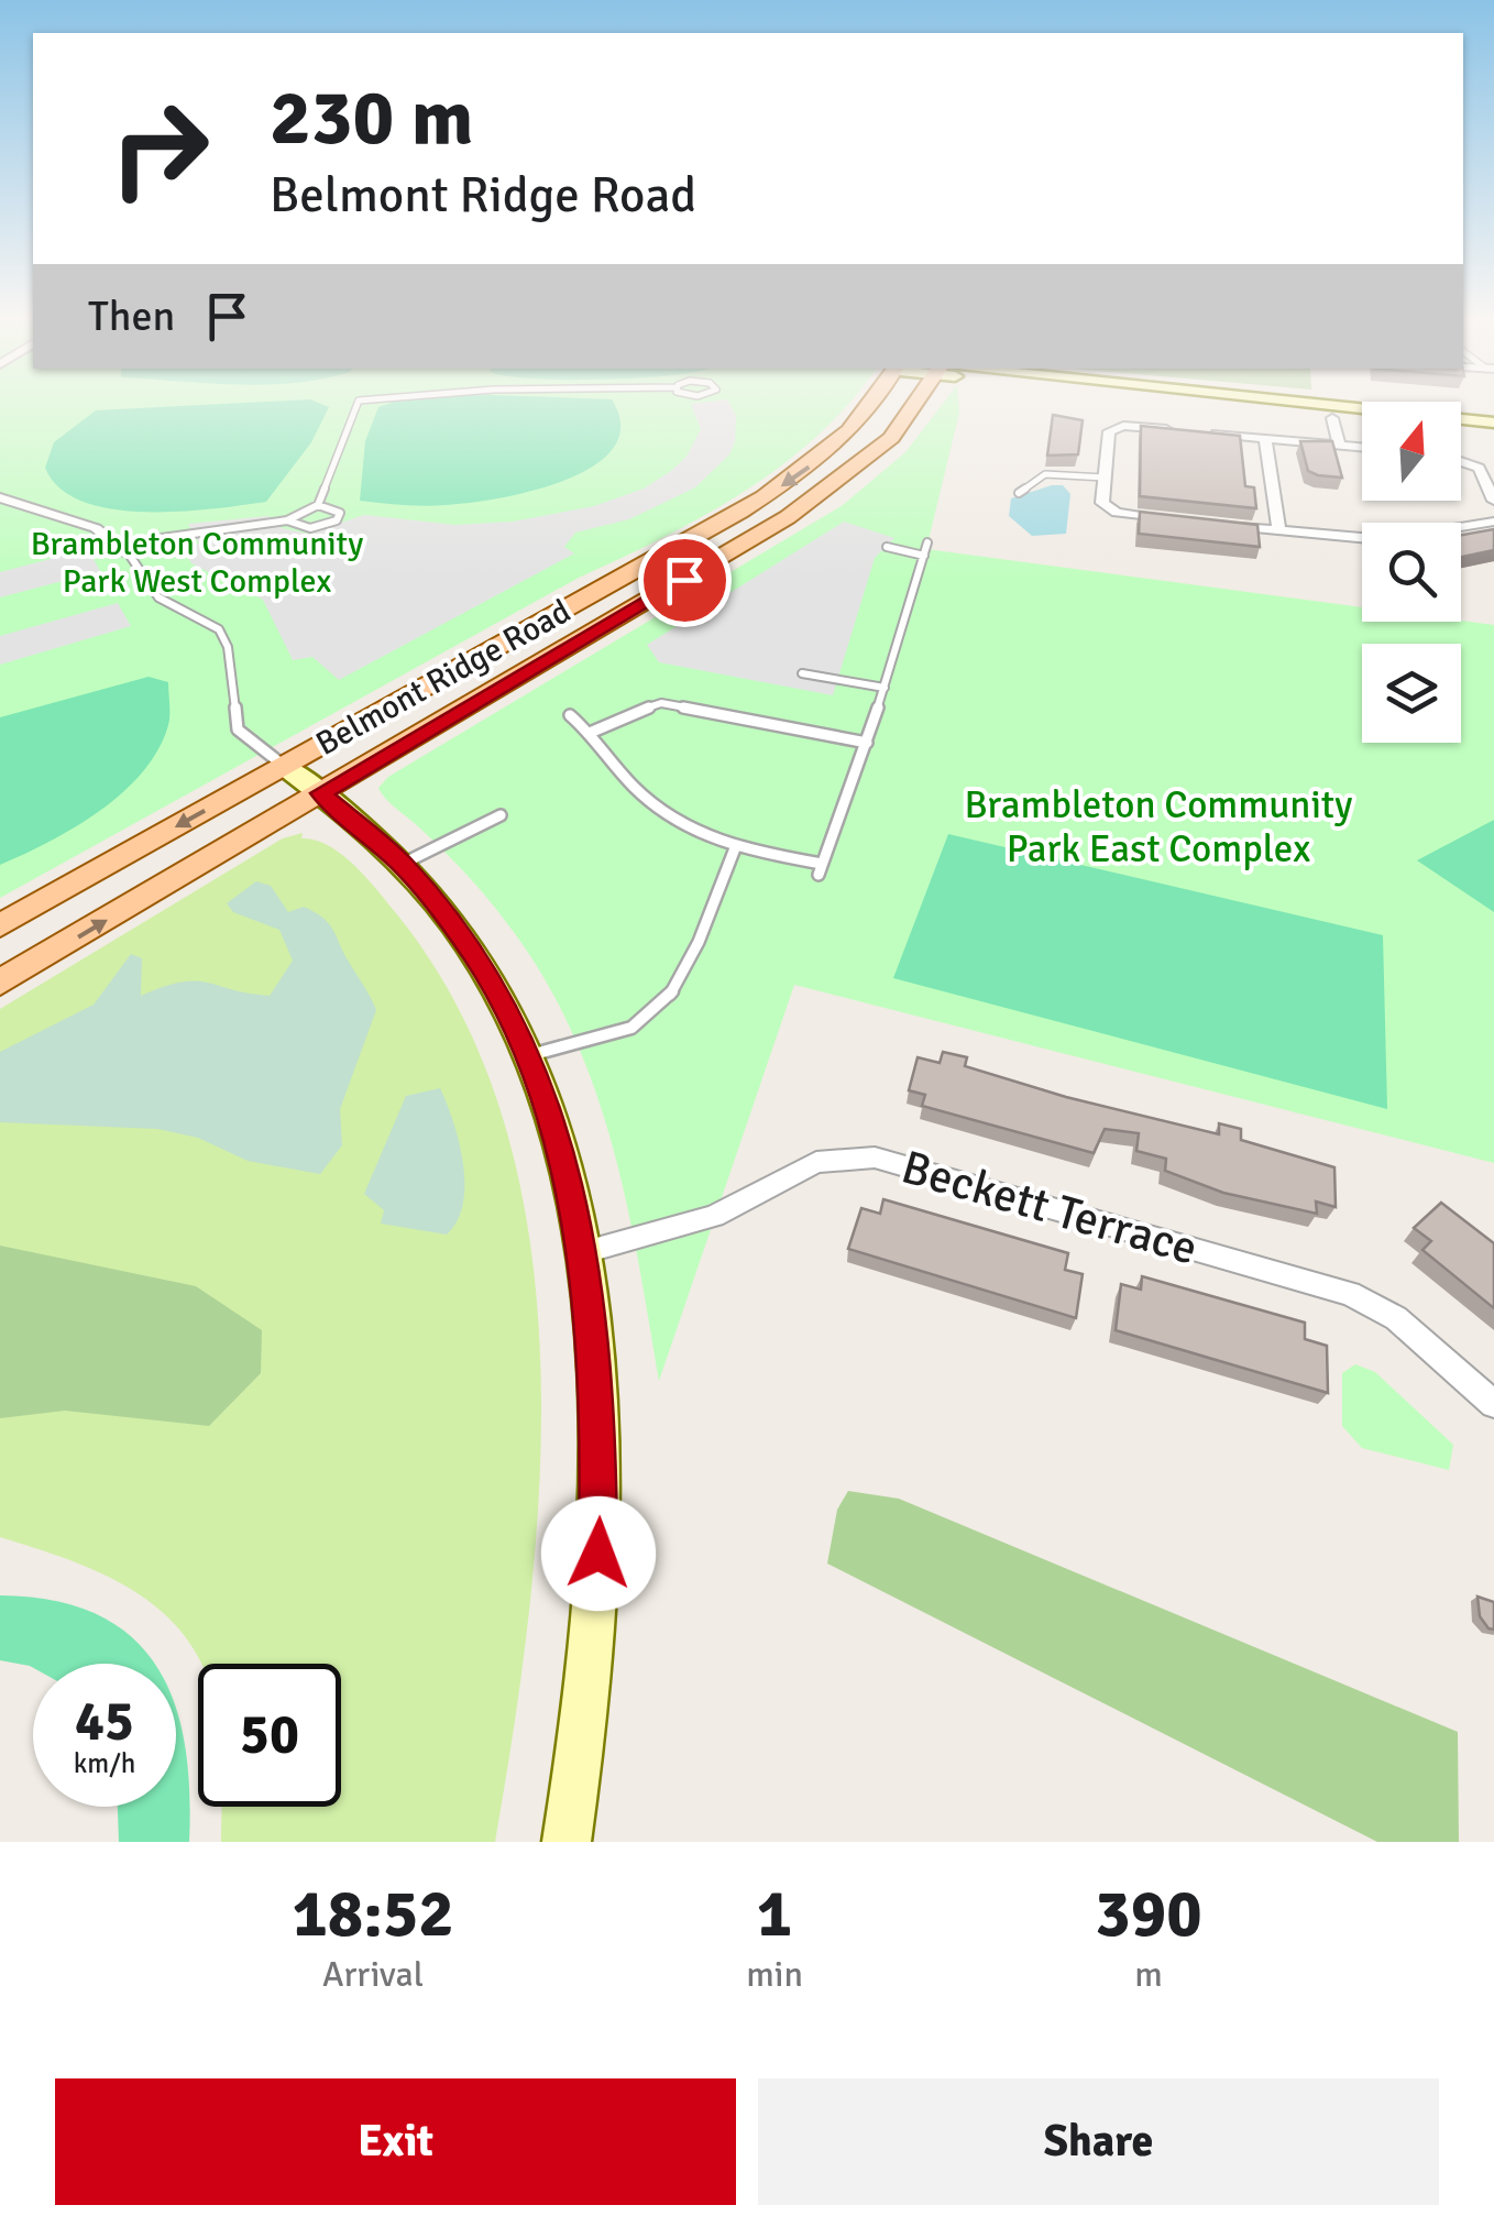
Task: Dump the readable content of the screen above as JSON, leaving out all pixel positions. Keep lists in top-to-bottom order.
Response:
{
  "streets": {
    "main road": ["Belmont Ridge Road"],
    "street": ["Beckett Terrace"]
  },
  "crossings": [
    ["Belmont Ridge Road", "Beckett Terrace"]
  ],
  "parks": ["Brambleton Community Park West Complex", "Brambleton Community Park East Complex"],
  "north": "top",
  "page": {
    "turn": ["230 m", "Belmont Ridge Road"],
    "then": "Then",
    "speed": "45 km/h",
    "limit": "50",
    "eta": [
      "18:52",
      "Arrival",
      "1",
      "min",
      "390",
      "m"
    ],
    "buttons": ["Exit", "Share"]
  }
}
